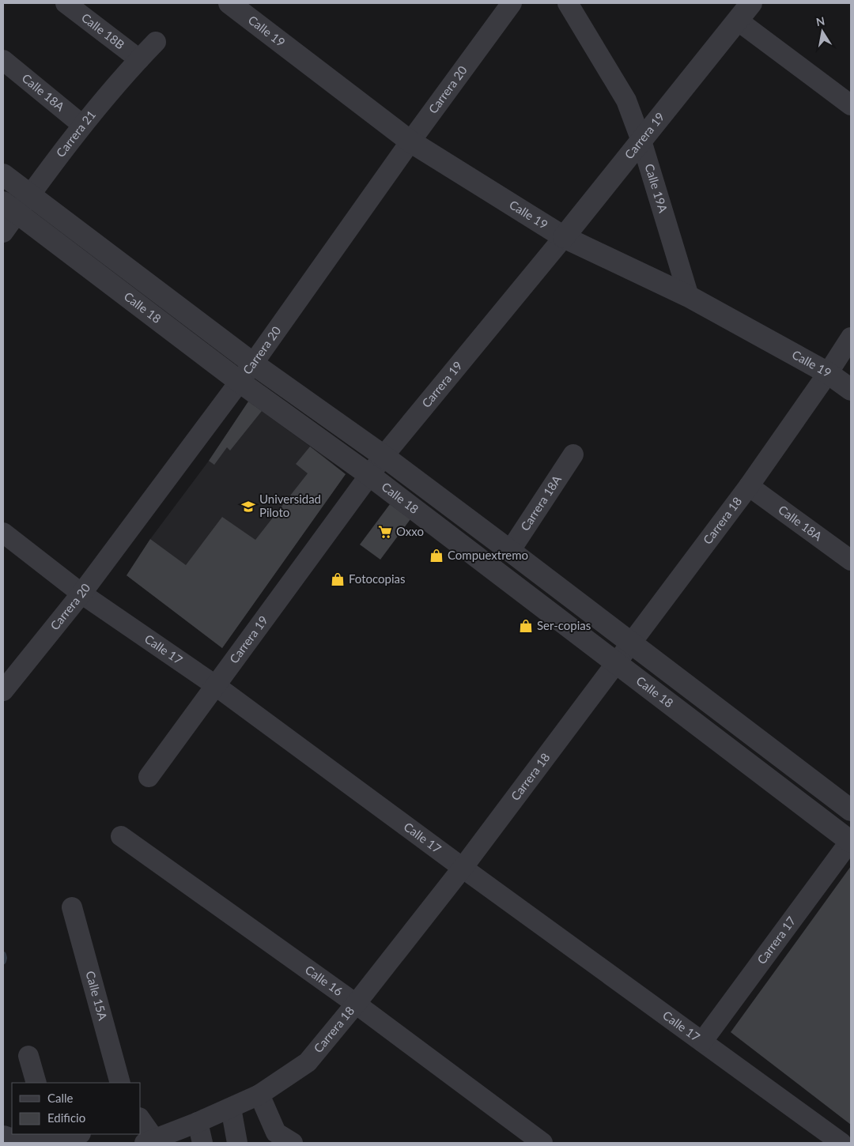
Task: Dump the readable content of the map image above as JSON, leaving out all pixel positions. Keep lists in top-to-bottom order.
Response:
{
  "streets": {
    "street": [
      "Calle 18B",
      "Calle 19",
      "Carrera 20",
      "Calle 18A",
      "Carrera 21",
      "Carrera 19",
      "Calle 19A",
      "Calle 18",
      "Carrera 18A",
      "Carrera 18",
      "Calle 17",
      "Carrera 17",
      "Calle 16",
      "Calle 15A"
    ]
  },
  "crossings": [
    ["Calle 18B", "Carrera 21"],
    ["Calle 19", "Carrera 20"],
    ["Calle 19", "Carrera 19"],
    ["Calle 19", "Calle 19A"],
    ["Calle 19", "Carrera 18"],
    ["Carrera 20", "Calle 18"],
    ["Carrera 20", "Calle 17"],
    ["Calle 18A", "Carrera 21"],
    ["Calle 18A", "Carrera 18"],
    ["Carrera 21", "Calle 18"],
    ["Carrera 19", "Calle 19A"],
    ["Carrera 19", "Calle 18"],
    ["Carrera 19", "Calle 17"],
    ["Calle 18", "Carrera 18A"],
    ["Calle 18", "Carrera 18"],
    ["Calle 18", "Carrera 17"],
    ["Carrera 18", "Calle 17"],
    ["Carrera 18", "Calle 16"],
    ["Calle 17", "Carrera 17"]
  ],
  "places": {
    "school or university": ["Universidad Piloto"],
    "supermarket": ["Oxxo"],
    "shop": ["Compuextremo", "Fotocopias", "Ser-copias"]
  },
  "legend": ["Calle", "Edificio"],
  "north": "top"
}
